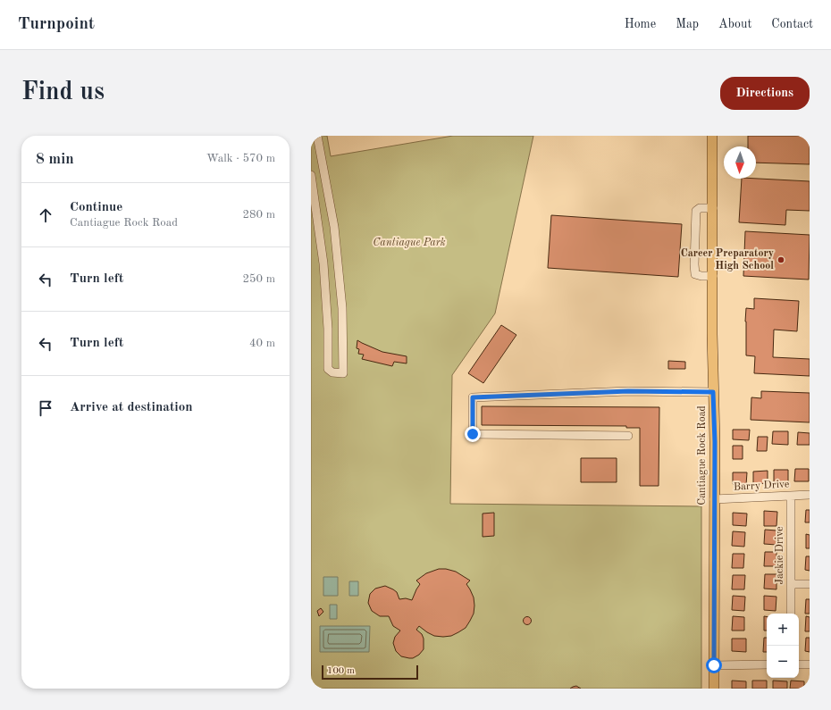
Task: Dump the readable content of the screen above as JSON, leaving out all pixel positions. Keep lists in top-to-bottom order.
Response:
{
  "streets": {
    "main road": ["Cantiague Rock Road"],
    "street": ["Barry Drive", "Jackie Drive"]
  },
  "crossings": [
    ["Cantiague Rock Road", "Barry Drive"],
    ["Barry Drive", "Jackie Drive"]
  ],
  "parks": ["Cantiague Park"],
  "places": ["Career Preparatory High School"],
  "scale_bar": "100 m",
  "north": "bottom",
  "page": {
    "header": "Turnpoint",
    "nav": [
      "Home",
      "Map",
      "About",
      "Contact"
    ],
    "buttons": "Directions",
    "title": "Find us",
    "heading": ["8 min", "Walk · 570 m"],
    "list": [
      ["Continue", "Cantiague Rock Road", "280 m"],
      ["Turn left", "250 m"],
      ["Turn left", "40 m"],
      "Arrive at destination"
    ],
    "map_buttons": ["+", "−"],
    "scale": "100 m"
  }
}
